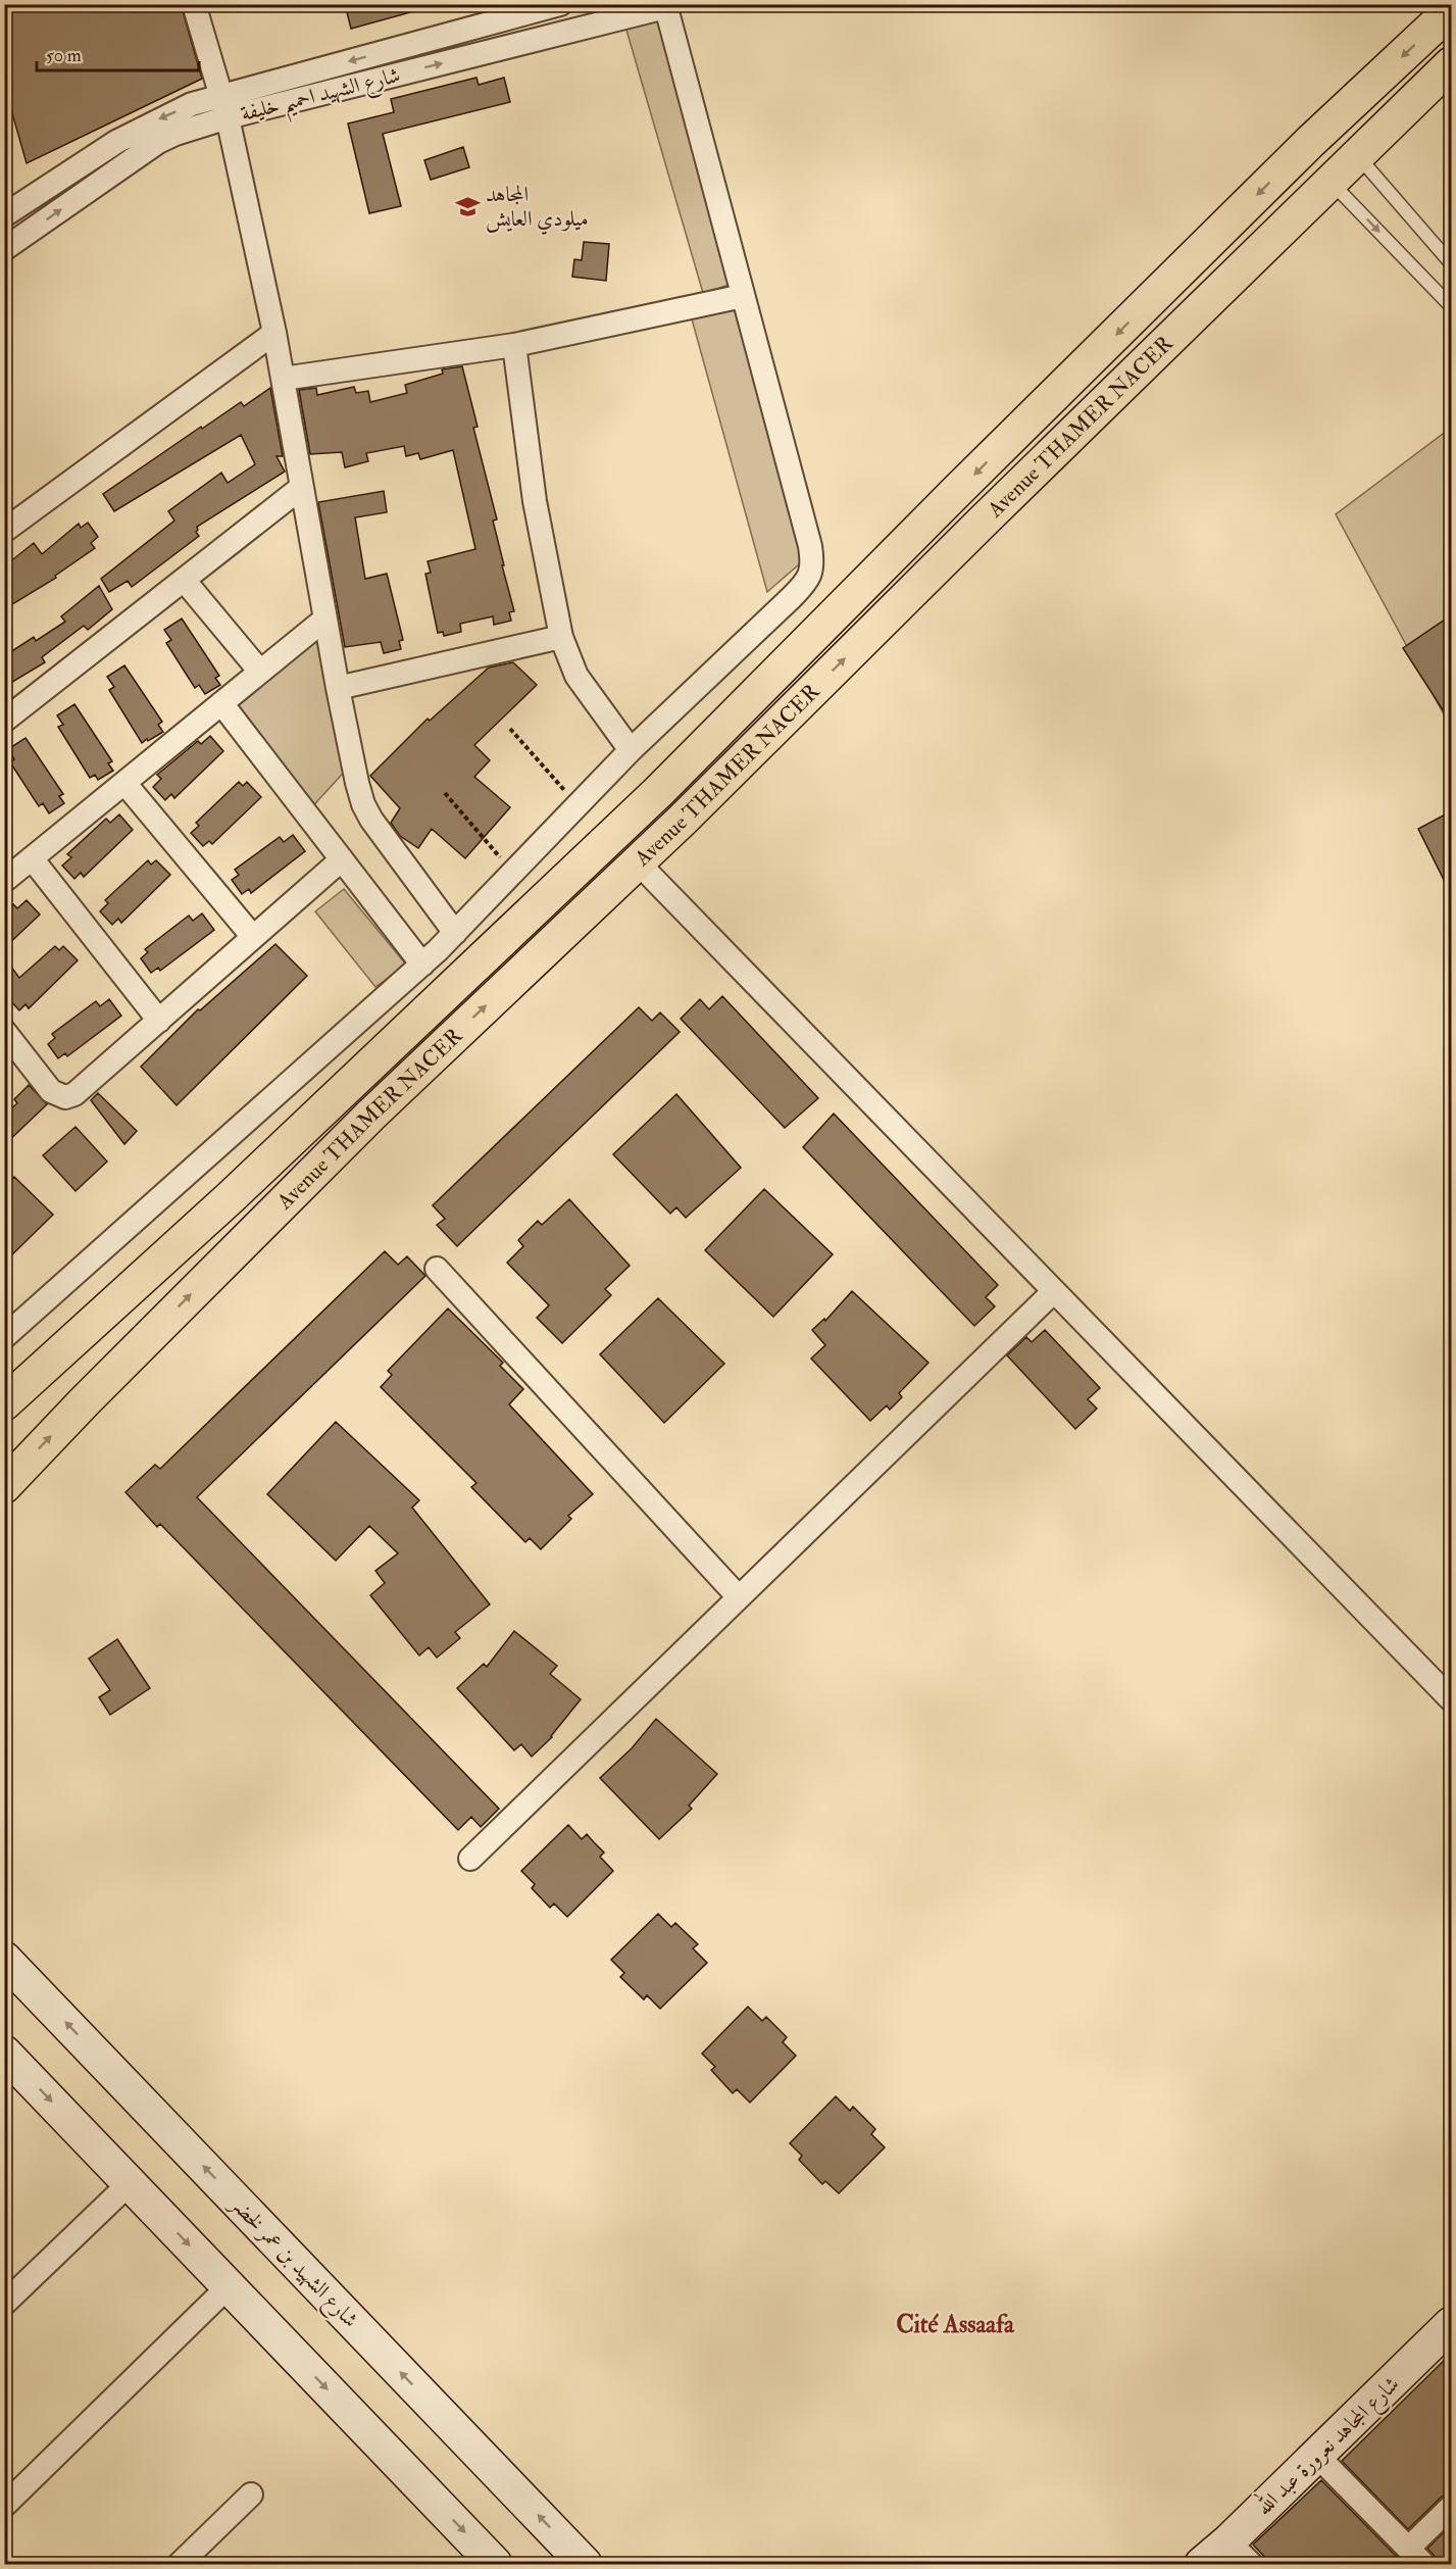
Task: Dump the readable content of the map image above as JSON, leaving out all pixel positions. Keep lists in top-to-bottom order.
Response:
{
  "streets": {
    "highway": ["Avenue THAMER NACER"],
    "main road": ["شارع الشهيد بن عمر لخضر", "شارع المجاهد نعرورة عبد الله"],
    "street": ["شارع الشهيد احميم خليفة"]
  },
  "districts": ["Cité Assaafa"],
  "places": {
    "school or university": ["المجاهد ميلودي العايش"]
  },
  "scale_bar": "50 m"
}
